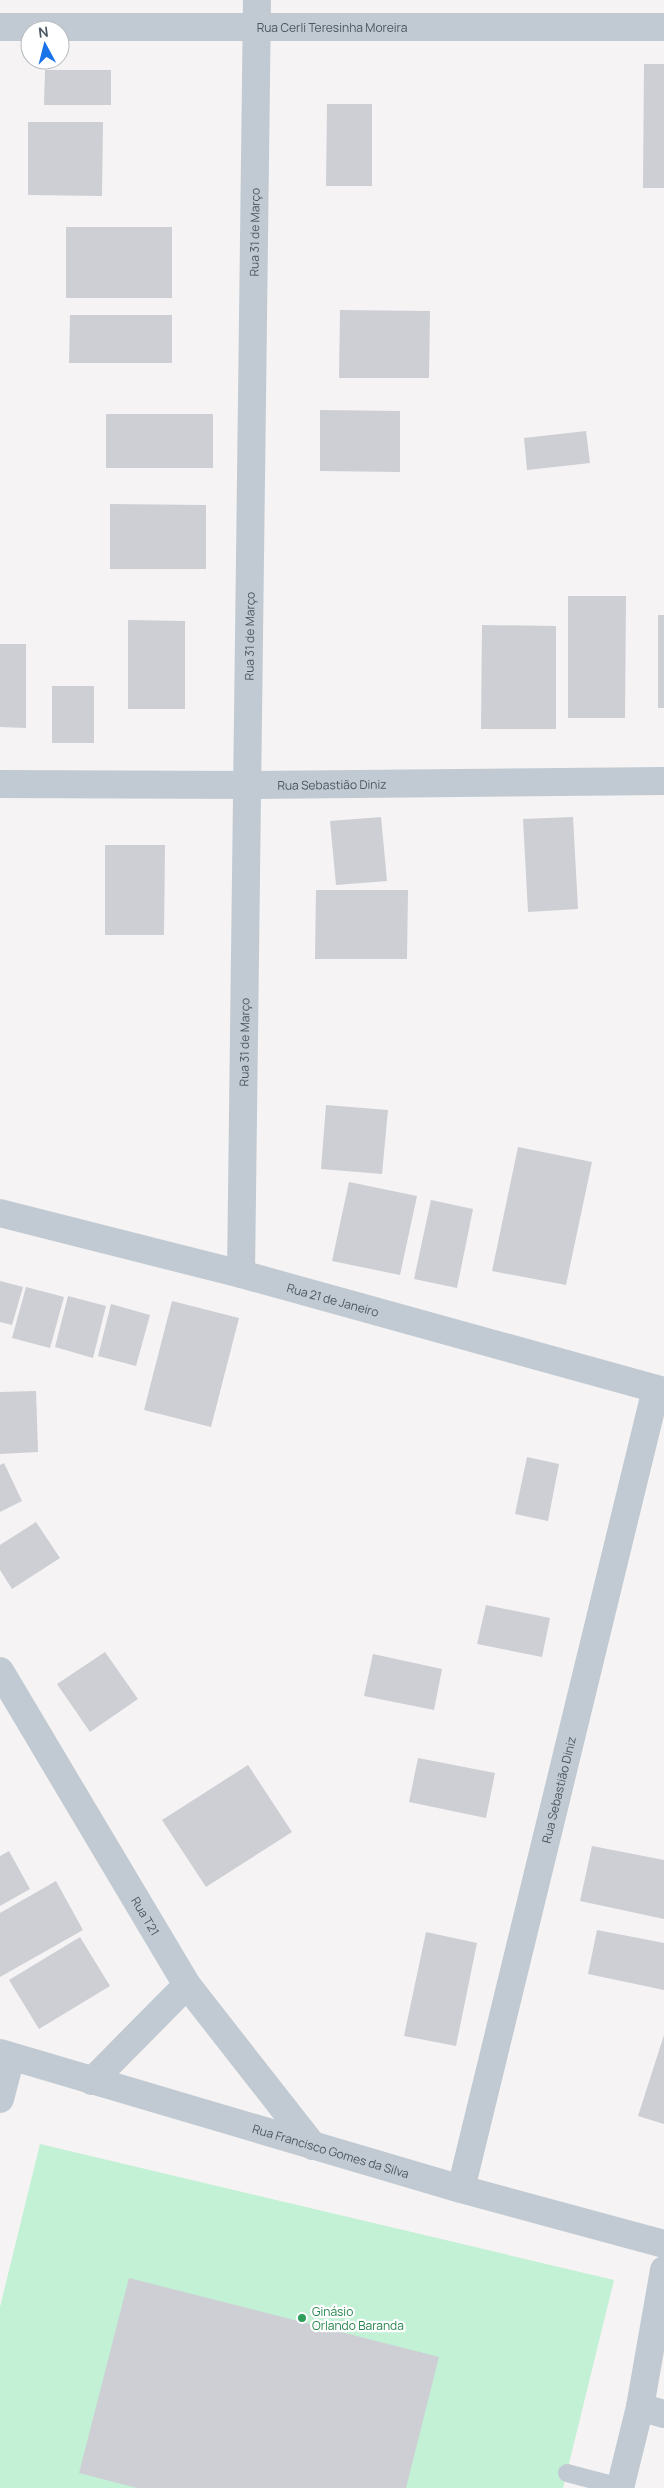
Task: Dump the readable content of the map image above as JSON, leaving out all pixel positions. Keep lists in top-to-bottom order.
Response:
{
  "streets": {
    "street": [
      "Rua Cerli Teresinha Moreira",
      "Rua 31 de Março",
      "Rua Sebastião Diniz",
      "Rua 21 de Janeiro",
      "Rua T21",
      "Rua Francisco Gomes da Silva"
    ]
  },
  "crossings": [
    ["Rua Cerli Teresinha Moreira", "Rua 31 de Março"],
    ["Rua 31 de Março", "Rua Sebastião Diniz"],
    ["Rua 31 de Março", "Rua 21 de Janeiro"],
    ["Rua Sebastião Diniz", "Rua 21 de Janeiro"],
    ["Rua Sebastião Diniz", "Rua Francisco Gomes da Silva"],
    ["Rua T21", "Rua Francisco Gomes da Silva"]
  ],
  "places": ["Ginásio Orlando Baranda"],
  "north": "top"
}
